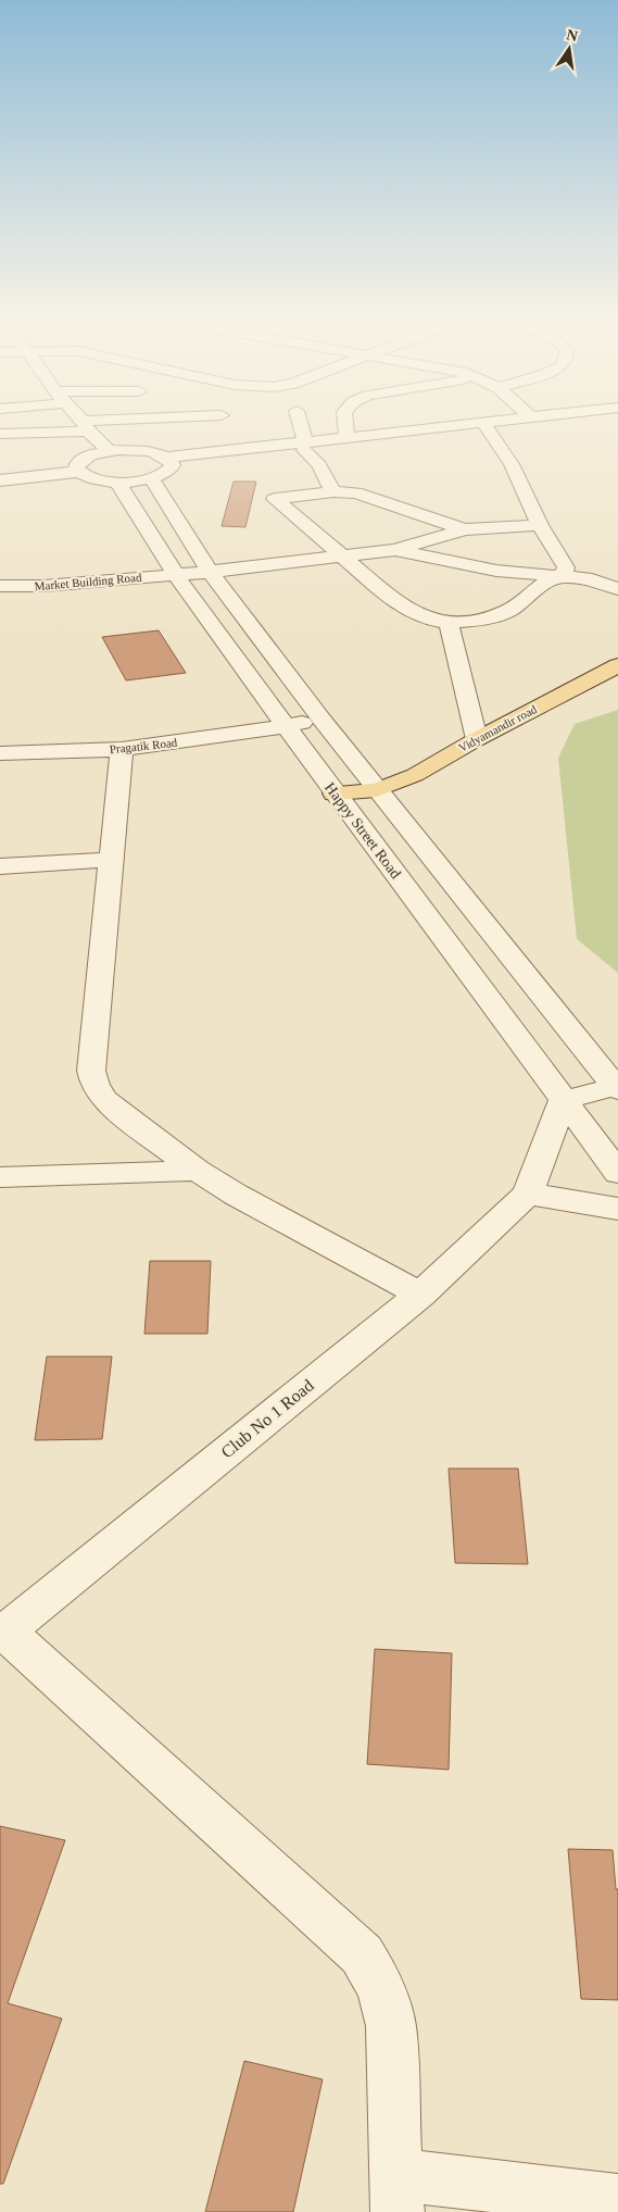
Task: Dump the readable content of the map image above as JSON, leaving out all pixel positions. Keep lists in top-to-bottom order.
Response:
{
  "streets": {
    "main road": ["Vidyamandir road"],
    "street": [
      "Market Building Road",
      "Pragatik Road",
      "Happy Street Road",
      "Club No 1 Road"
    ]
  },
  "crossings": [
    ["Market Building Road", "Happy Street Road"],
    ["Vidyamandir road", "Happy Street Road"],
    ["Pragatik Road", "Happy Street Road"]
  ],
  "north": "top"
}
